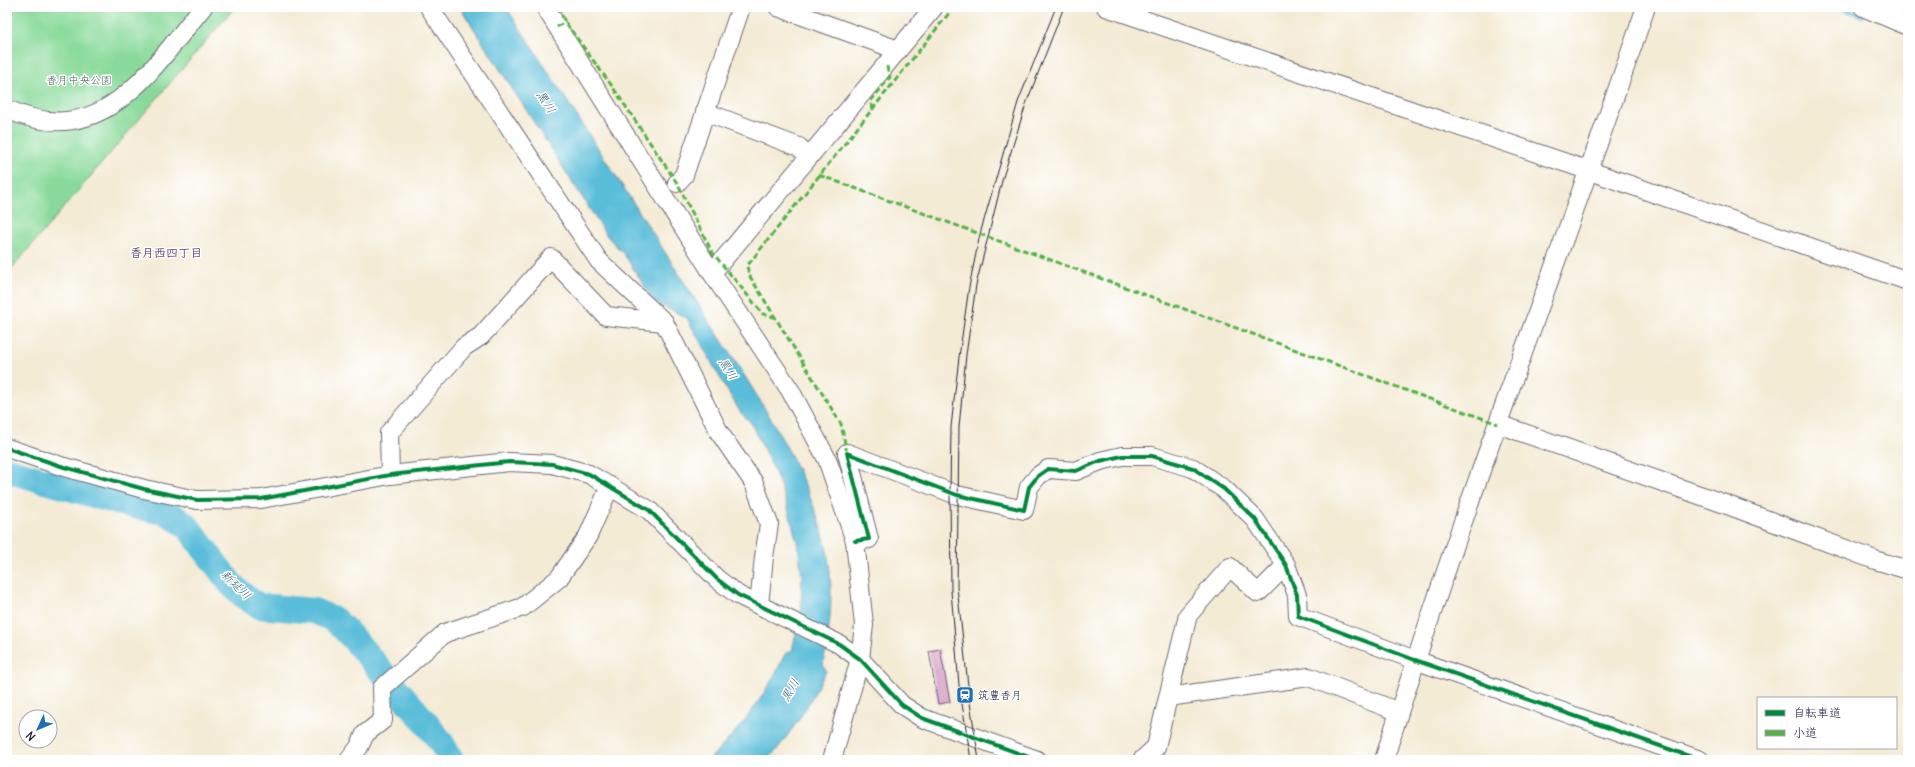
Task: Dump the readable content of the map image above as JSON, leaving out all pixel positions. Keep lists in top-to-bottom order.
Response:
{
  "districts": ["香月西四丁目"],
  "water": ["黒川", "新延川"],
  "parks": ["香月中央公園"],
  "places": {
    "station": ["筑豊香月"]
  },
  "legend": ["自転車道", "小道"],
  "north": "bottom left"
}
